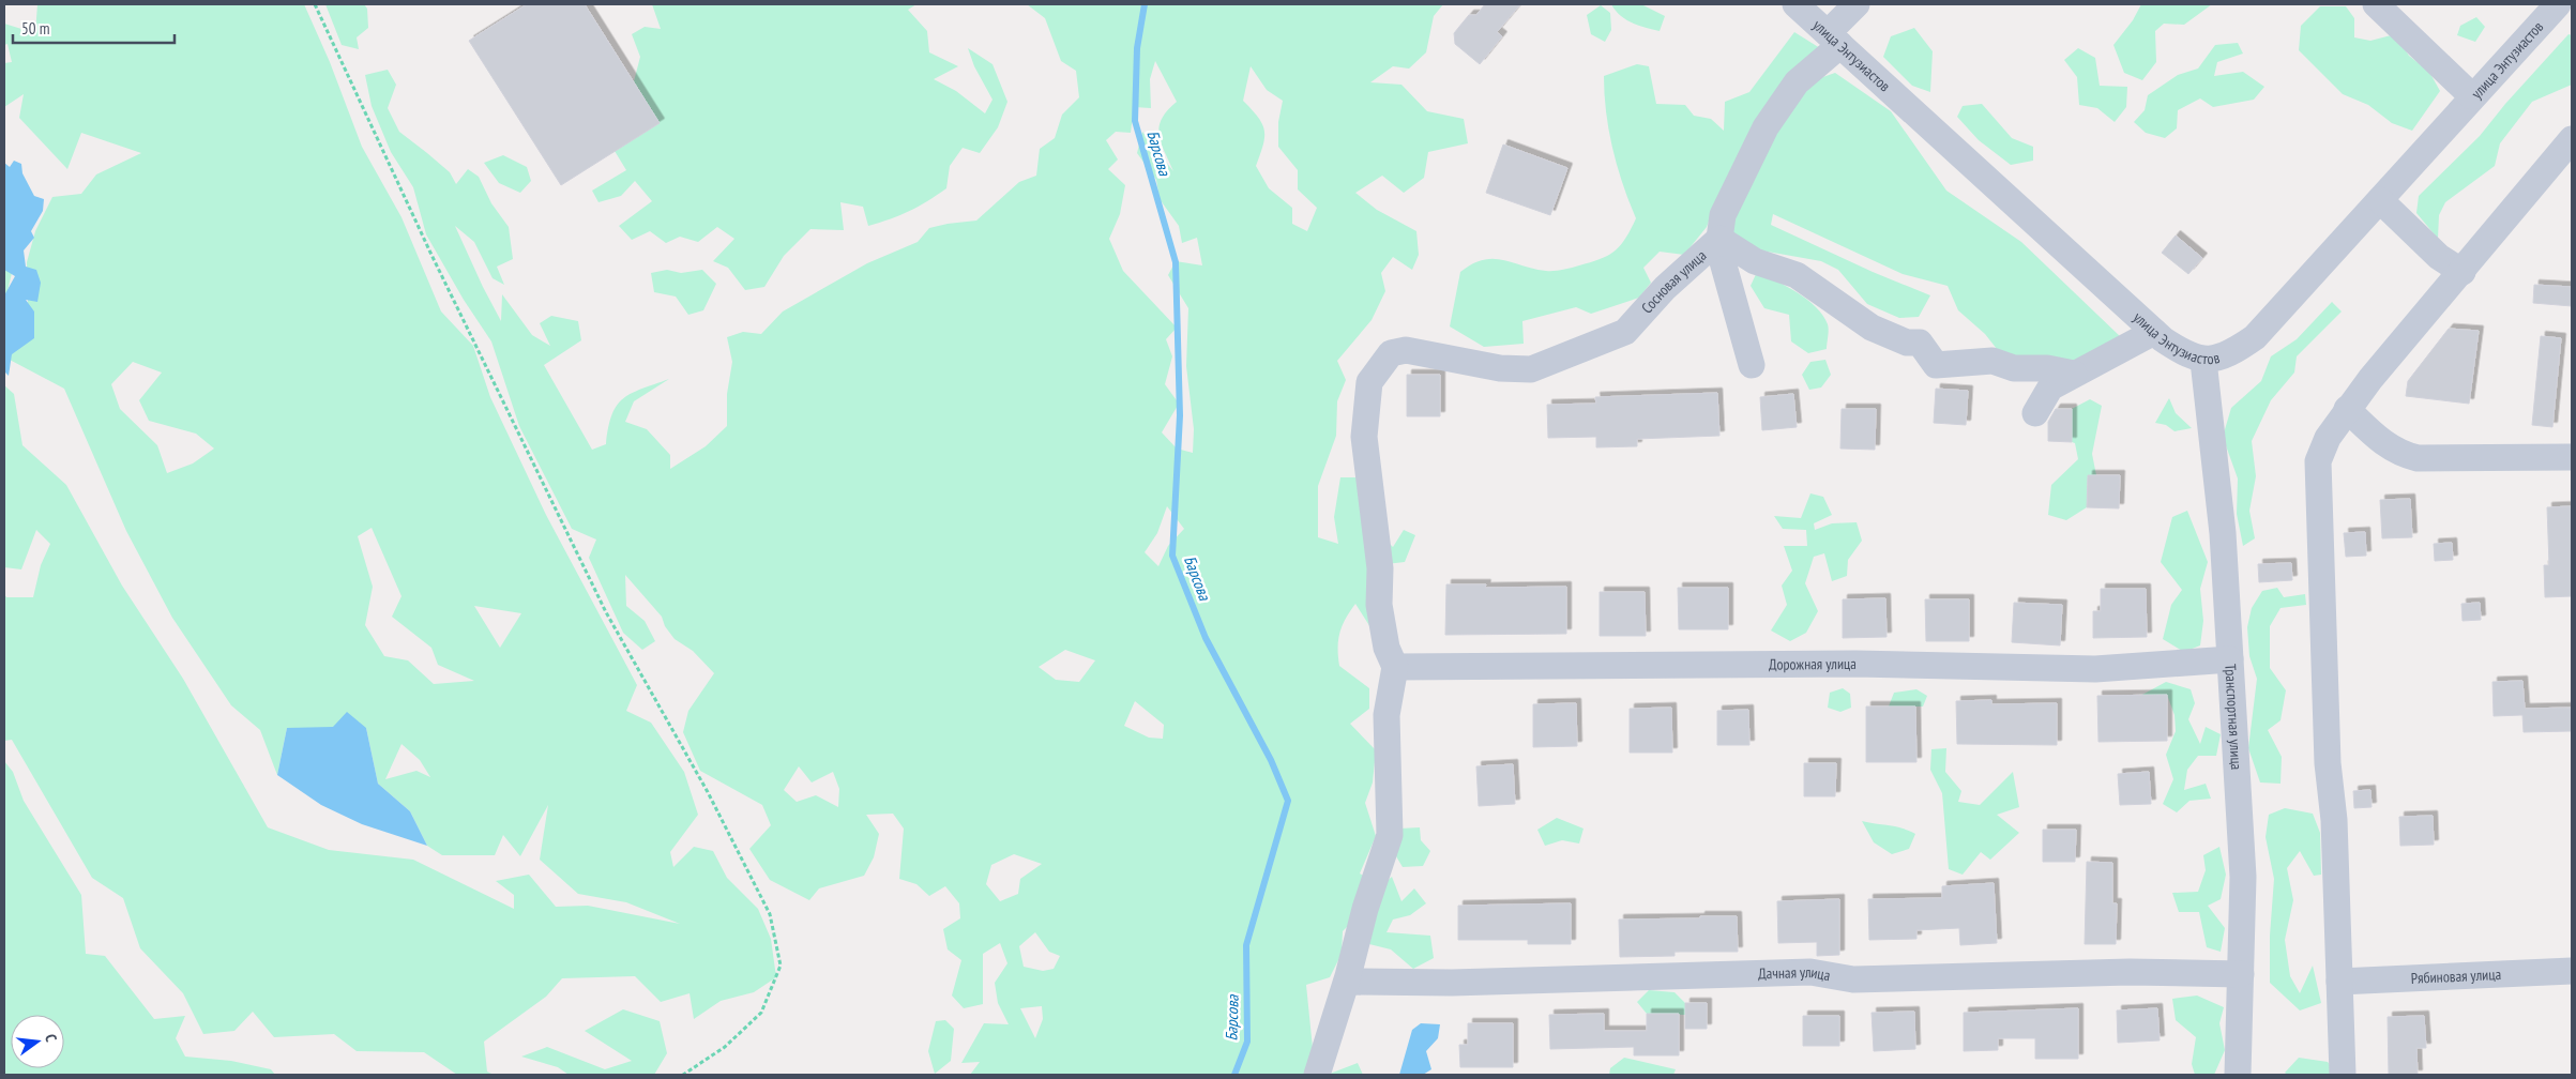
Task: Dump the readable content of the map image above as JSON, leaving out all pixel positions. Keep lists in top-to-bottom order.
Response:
{
  "streets": {
    "street": [
      "улица Энтузиастов",
      "Сосновая улица",
      "Дорожная улица",
      "Транспортная улица",
      "Дачная улица",
      "Рябиновая улица"
    ]
  },
  "crossings": [
    ["улица Энтузиастов", "Транспортная улица"],
    ["Сосновая улица", "Дорожная улица"],
    ["Дорожная улица", "Транспортная улица"],
    ["Транспортная улица", "Дачная улица"]
  ],
  "water": ["Барсова"],
  "scale_bar": "50 m",
  "north": "right"
}
